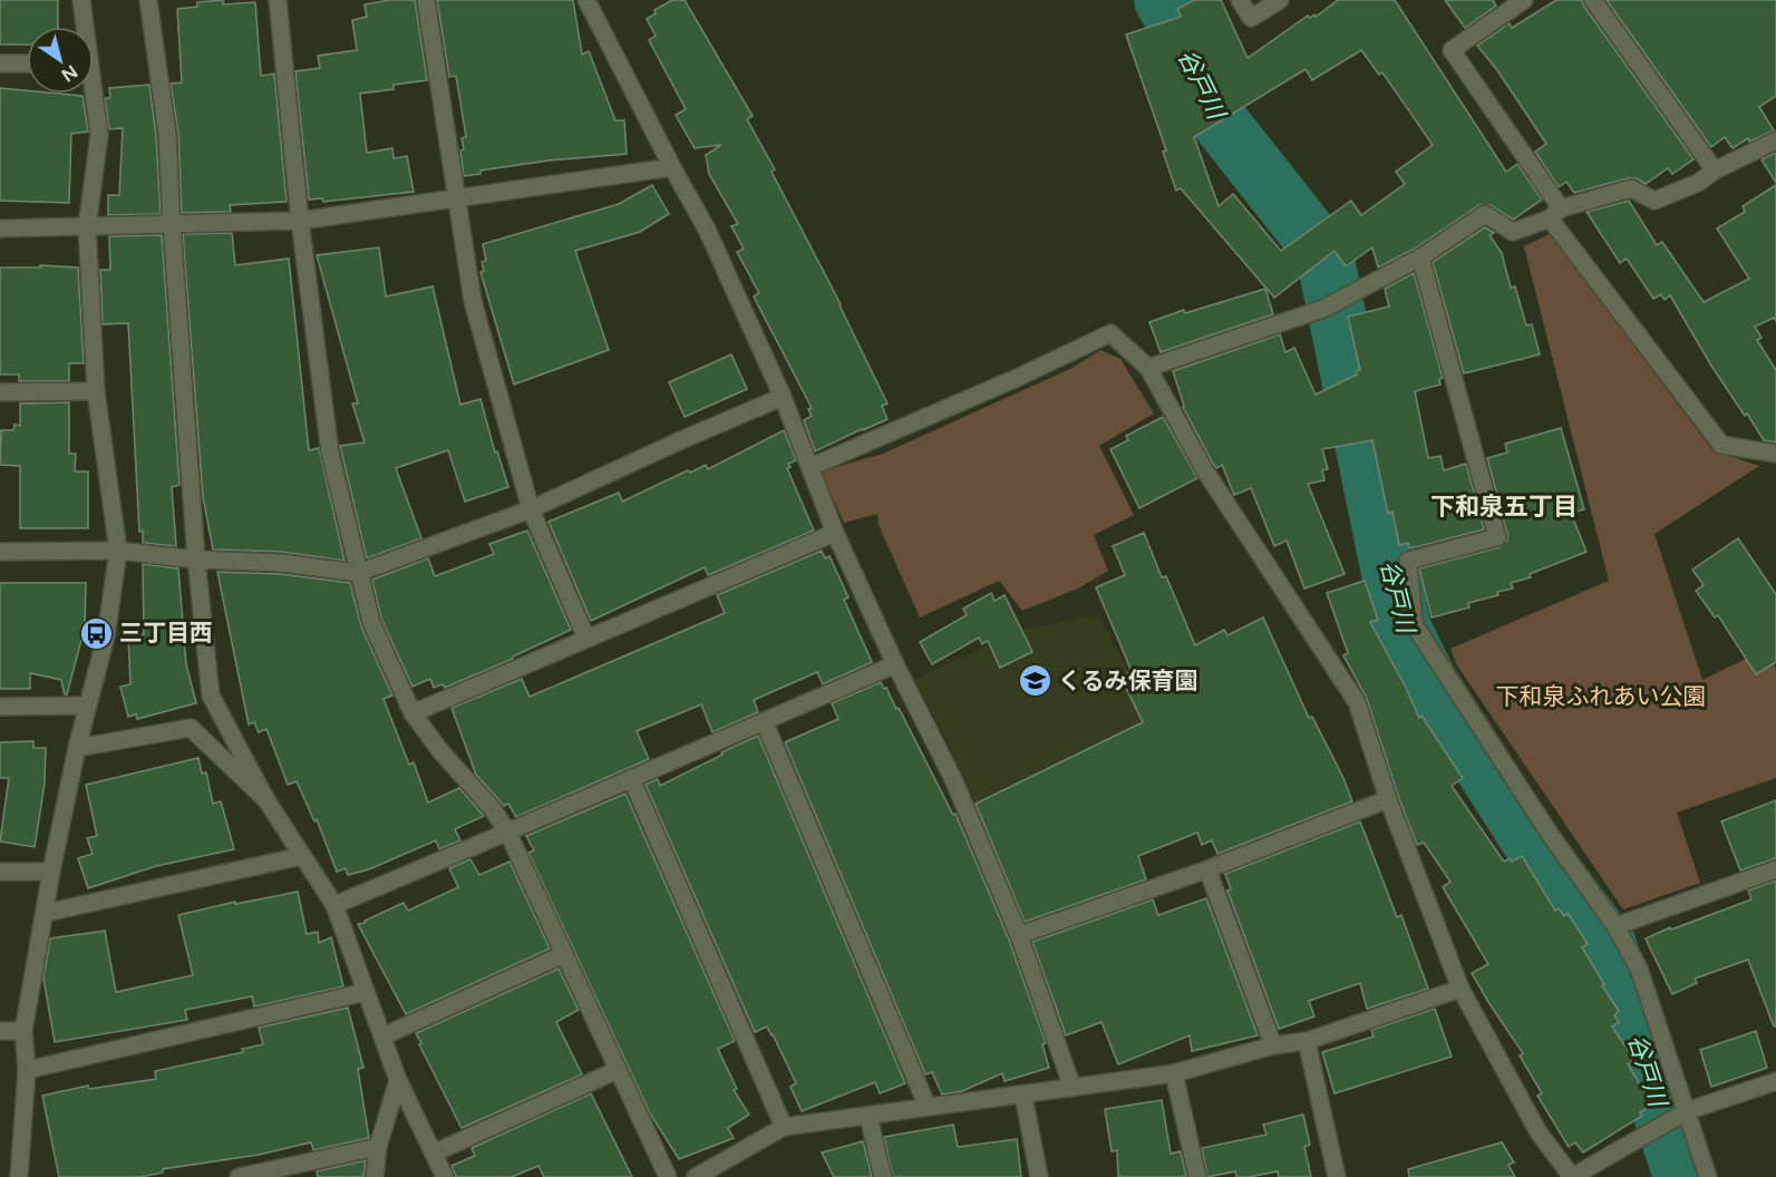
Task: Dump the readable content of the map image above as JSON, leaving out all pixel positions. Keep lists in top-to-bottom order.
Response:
{
  "districts": ["下和泉五丁目"],
  "water": ["谷戸川"],
  "parks": ["下和泉ふれあい公園"],
  "places": {
    "bus stop": ["三丁目西"],
    "school or university": ["くるみ保育園"]
  },
  "north": "bottom right"
}
